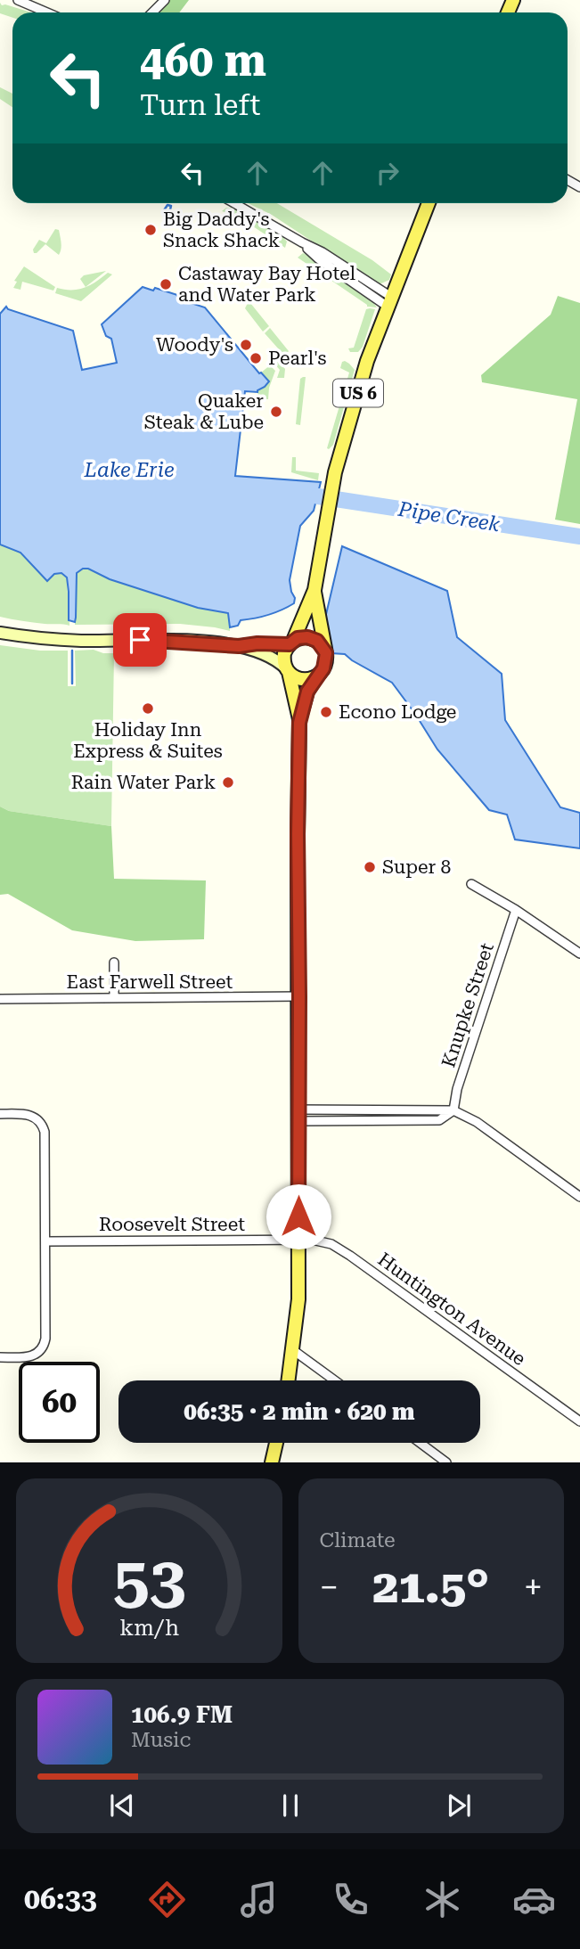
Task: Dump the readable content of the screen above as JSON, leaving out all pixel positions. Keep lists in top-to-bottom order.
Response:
{
  "streets": {
    "main road": ["US 6"],
    "street": [
      "East Farwell Street",
      "Knupke Street",
      "Roosevelt Street",
      "Huntington Avenue"
    ]
  },
  "crossings": [
    ["Roosevelt Street", "Huntington Avenue"]
  ],
  "water": ["Lake Erie", "Pipe Creek"],
  "places": [
    "Big Daddy's Snack Shack",
    "Castaway Bay Hotel and Water Park",
    "Woody's",
    "Pearl's",
    "Quaker Steak & Lube",
    "Holiday Inn Express & Suites",
    "Econo Lodge",
    "Rain Water Park",
    "Super 8"
  ],
  "page": {
    "turn": ["460 m", "Turn left"],
    "limit": "60",
    "trip": "06:35 · 2 min · 620 m",
    "tile": "Climate",
    "heat": ["−", "21.5°", "+"],
    "song": ["106.9 FM", "Music"],
    "tabs": "06:33",
    "gauge": ["53", "km/h"]
  }
}
